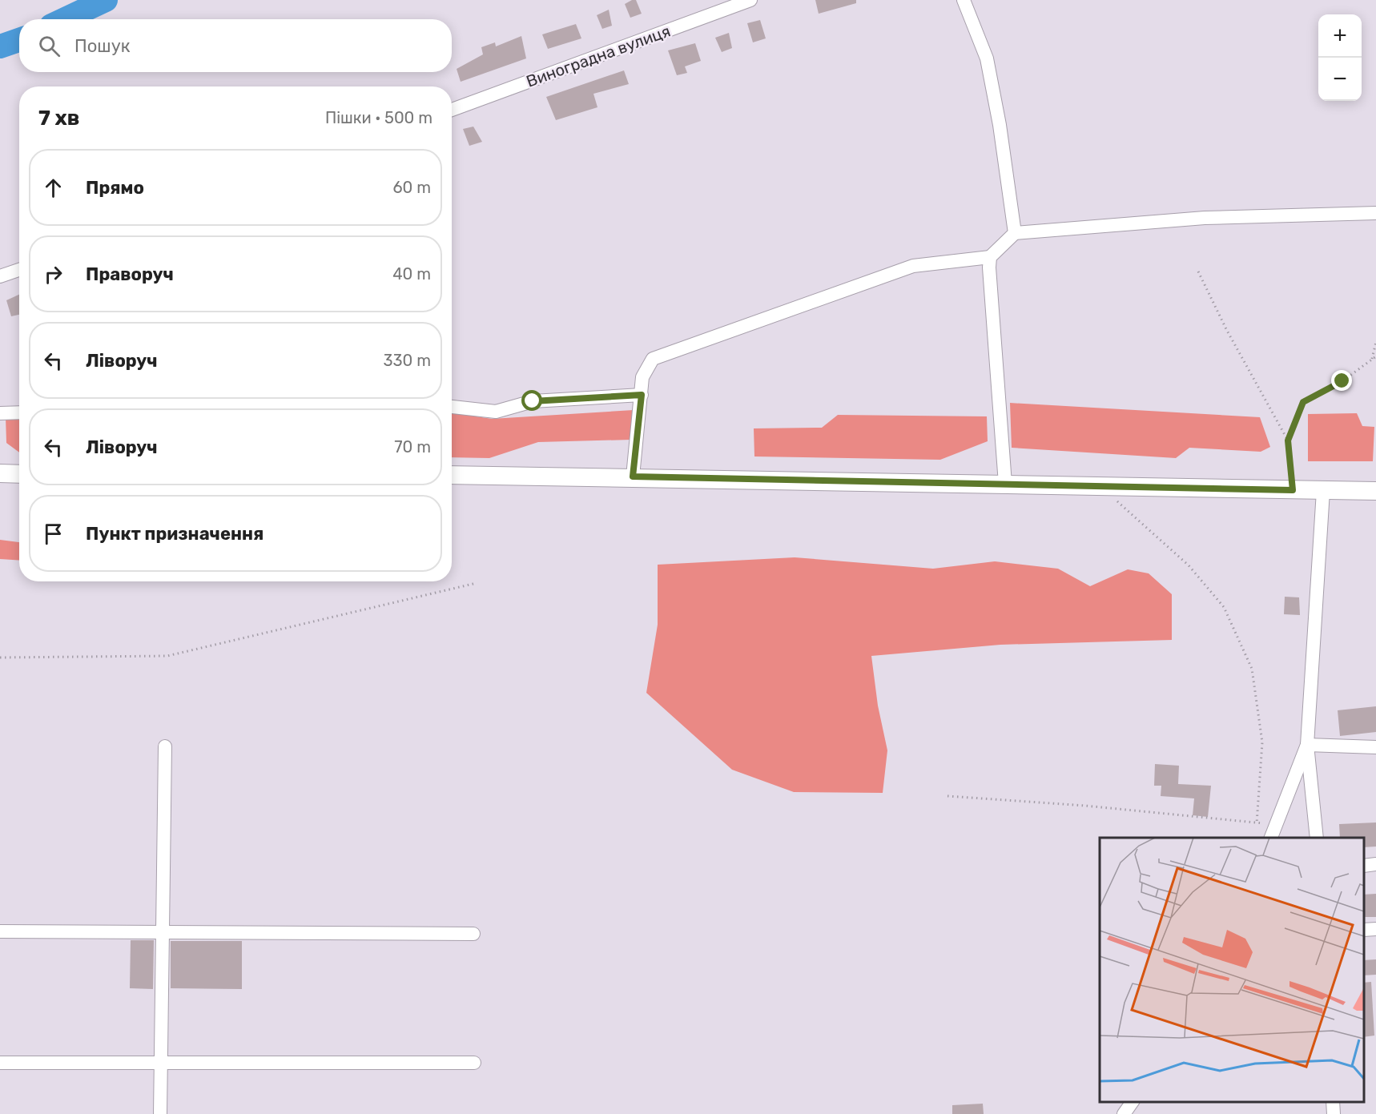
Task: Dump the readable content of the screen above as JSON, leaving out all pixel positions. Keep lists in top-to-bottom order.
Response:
{
  "streets": {
    "street": ["Виноградна вулиця"]
  },
  "page": {
    "map_buttons": ["+", "−"],
    "search": "Пошук",
    "heading": ["7 хв", "Пішки · 500 m"],
    "list": [
      ["Прямо", "60 m"],
      ["Праворуч", "40 m"],
      ["Ліворуч", "330 m"],
      ["Ліворуч", "70 m"],
      "Пункт призначення"
    ]
  }
}
